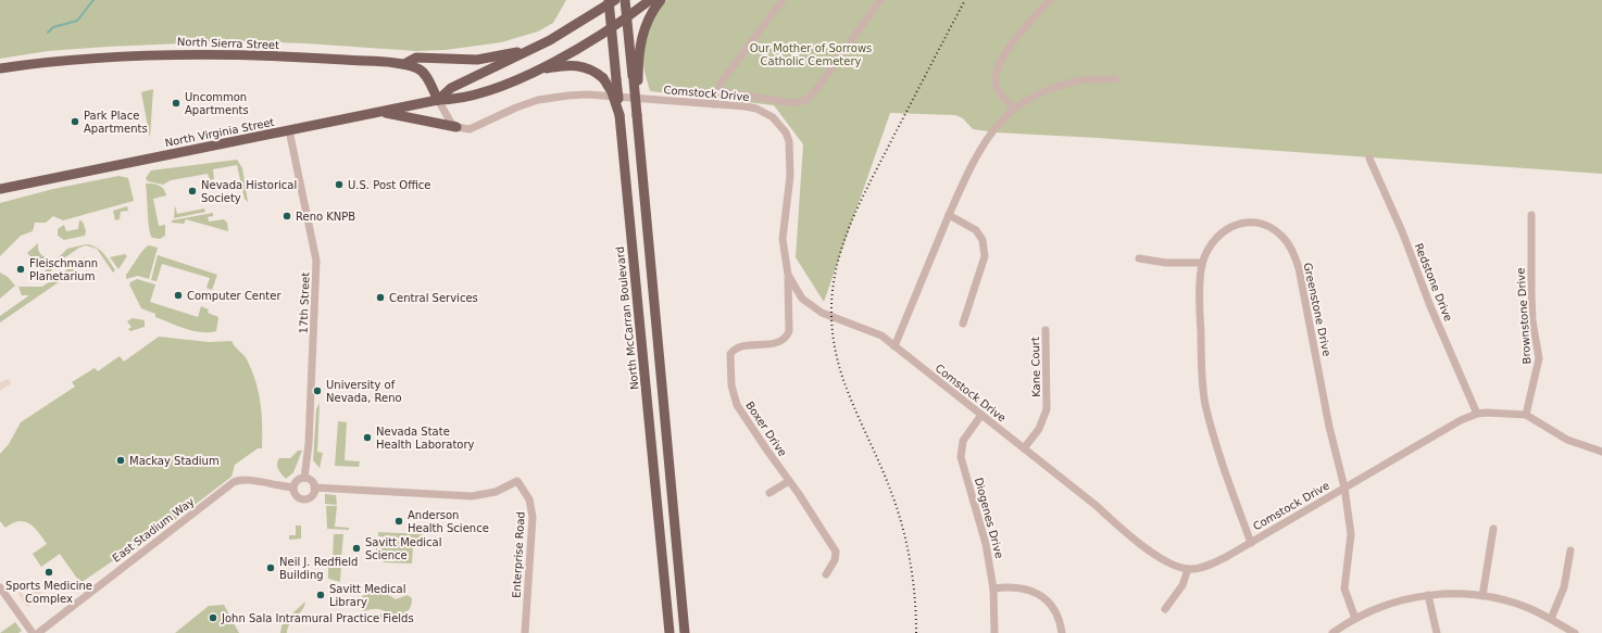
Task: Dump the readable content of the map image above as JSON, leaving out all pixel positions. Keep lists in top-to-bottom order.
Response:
{
  "streets": {
    "main road": ["North Sierra Street", "North Virginia Street", "North McCarran Boulevard"],
    "street": [
      "Comstock Drive",
      "Redstone Drive",
      "17th Street",
      "Greenstone Drive",
      "Brownstone Drive",
      "Kane Court",
      "Boxer Drive",
      "Diogenes Drive",
      "East Stadium Way",
      "Enterprise Road"
    ]
  },
  "crossings": [
    ["North Sierra Street", "North Virginia Street"],
    ["Comstock Drive", "Redstone Drive"],
    ["Comstock Drive", "Greenstone Drive"],
    ["Comstock Drive", "Brownstone Drive"],
    ["Comstock Drive", "Kane Court"],
    ["Comstock Drive", "Boxer Drive"],
    ["Comstock Drive", "Diogenes Drive"],
    ["North Virginia Street", "17th Street"],
    ["North Virginia Street", "North McCarran Boulevard"],
    ["17th Street", "East Stadium Way"],
    ["17th Street", "Enterprise Road"],
    ["East Stadium Way", "Enterprise Road"]
  ],
  "parks": ["Our Mother of Sorrows Catholic Cemetery"],
  "places": [
    "Uncommon Apartments",
    "Park Place Apartments",
    "U.S. Post Office",
    "Nevada Historical Society",
    "Reno KNPB",
    "Fleischmann Planetarium",
    "Computer Center",
    "Central Services",
    "University of Nevada, Reno",
    "Nevada State Health Laboratory",
    "Mackay Stadium",
    "Anderson Health Science",
    "Savitt Medical Science",
    "Neil J. Redfield Building",
    "Sports Medicine Complex",
    "Savitt Medical Library",
    "John Sala Intramural Practice Fields"
  ]
}
